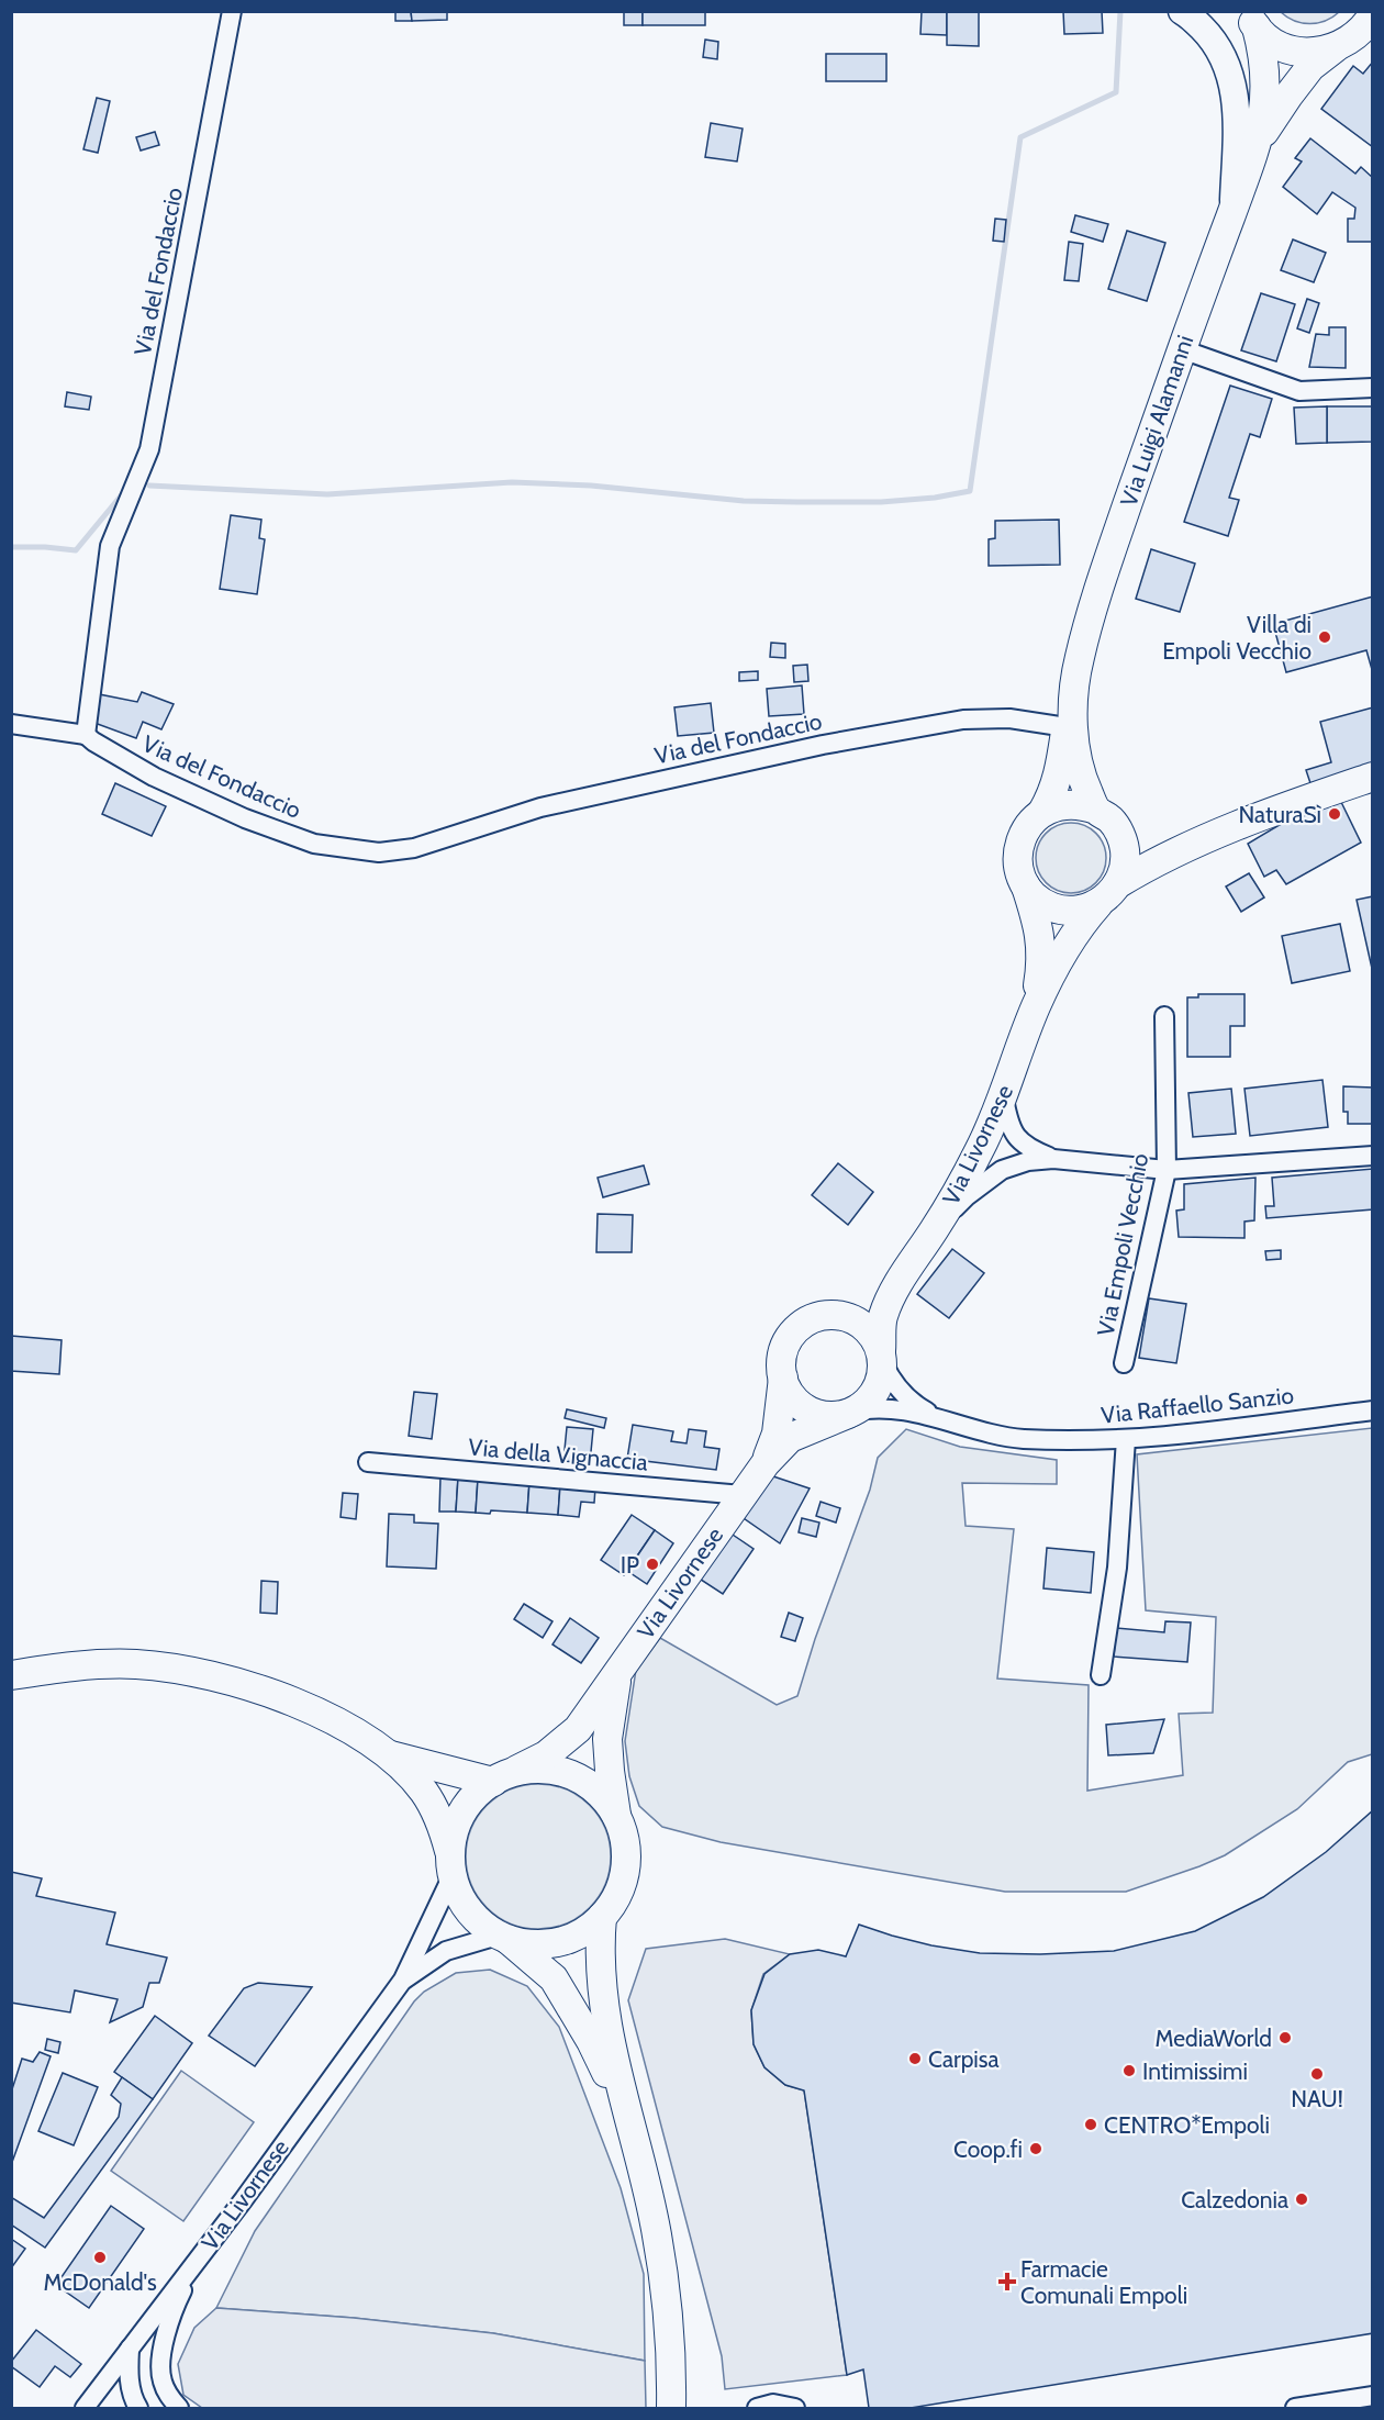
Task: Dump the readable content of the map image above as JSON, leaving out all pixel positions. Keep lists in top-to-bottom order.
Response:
{
  "streets": {
    "main road": ["Via Luigi Alamanni", "Via Livornese"],
    "street": [
      "Via del Fondaccio",
      "Via Empoli Vecchio",
      "Via Raffaello Sanzio",
      "Via della Vignaccia"
    ]
  },
  "crossings": [
    ["Via del Fondaccio", "Via Luigi Alamanni"],
    ["Via Luigi Alamanni", "Via Livornese"],
    ["Via Livornese", "Via Raffaello Sanzio"],
    ["Via Livornese", "Via della Vignaccia"]
  ],
  "places": {
    "other": [
      "Villa di Empoli Vecchio",
      "NaturaSì",
      "IP",
      "MediaWorld",
      "Carpisa",
      "Intimissimi",
      "NAU!",
      "CENTRO*Empoli",
      "Coop.fi",
      "Calzedonia",
      "McDonald's"
    ],
    "health": ["Farmacie Comunali Empoli"]
  }
}
